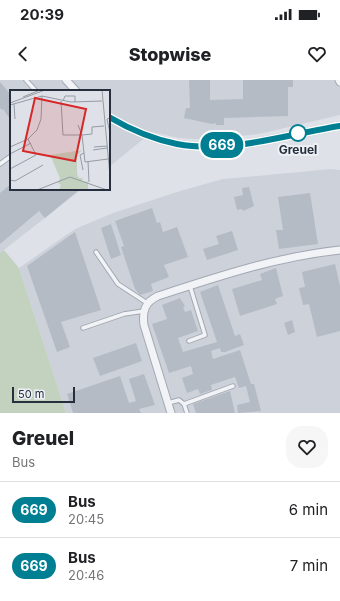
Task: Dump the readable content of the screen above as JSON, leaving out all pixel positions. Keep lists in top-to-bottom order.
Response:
{
  "places": ["Greuel"],
  "lines": ["bus line 669"],
  "scale_bar": "50 m",
  "page": {
    "status": "20:39",
    "header": "Stopwise",
    "on_map": "669",
    "scale": "50 m",
    "heading": ["Greuel", "Bus"],
    "list": [
      {
        "mark": "669",
        "name": "Bus",
        "note": "20:45",
        "value": "6 min"
      },
      {
        "mark": "669",
        "name": "Bus",
        "note": "20:46",
        "value": "7 min"
      }
    ]
  }
}
